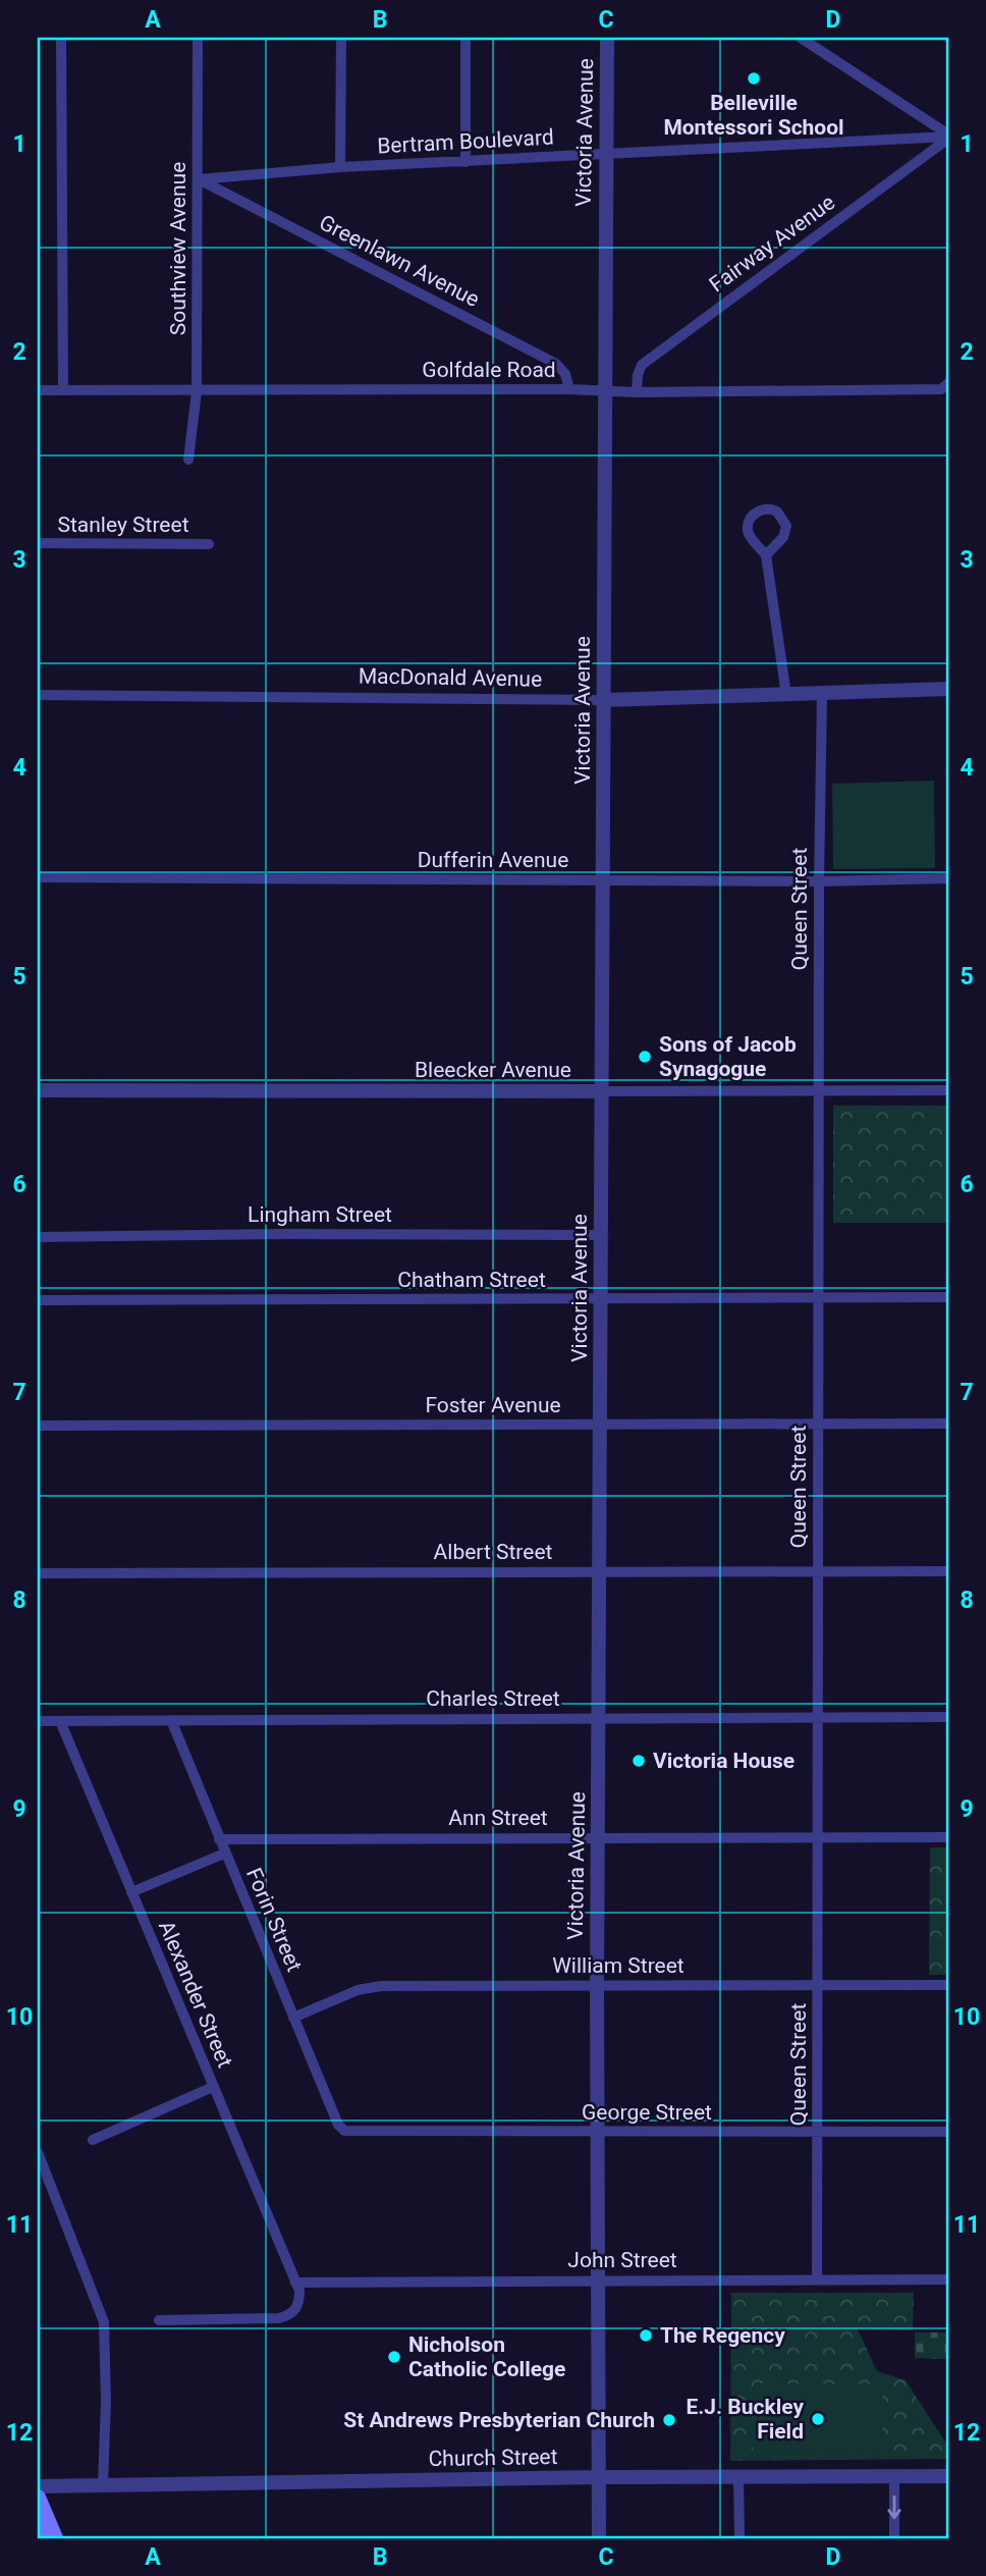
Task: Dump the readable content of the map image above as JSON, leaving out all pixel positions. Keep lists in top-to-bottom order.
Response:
{
  "streets": {
    "street": [
      "Victoria Avenue",
      "Bertram Boulevard",
      "Fairway Avenue",
      "Southview Avenue",
      "Greenlawn Avenue",
      "Golfdale Road",
      "Stanley Street",
      "MacDonald Avenue",
      "Dufferin Avenue",
      "Queen Street",
      "Bleecker Avenue",
      "Lingham Street",
      "Chatham Street",
      "Foster Avenue",
      "Albert Street",
      "Charles Street",
      "Ann Street",
      "Forin Street",
      "William Street",
      "Alexander Street",
      "George Street",
      "John Street",
      "Church Street"
    ]
  },
  "crossings": [
    ["Victoria Avenue", "Bertram Boulevard"],
    ["Victoria Avenue", "Golfdale Road"],
    ["Victoria Avenue", "MacDonald Avenue"],
    ["Victoria Avenue", "Dufferin Avenue"],
    ["Victoria Avenue", "Bleecker Avenue"],
    ["Victoria Avenue", "Lingham Street"],
    ["Victoria Avenue", "Chatham Street"],
    ["Victoria Avenue", "Foster Avenue"],
    ["Victoria Avenue", "Albert Street"],
    ["Victoria Avenue", "Charles Street"],
    ["Victoria Avenue", "Ann Street"],
    ["Victoria Avenue", "William Street"],
    ["Victoria Avenue", "George Street"],
    ["Victoria Avenue", "John Street"],
    ["Victoria Avenue", "Church Street"],
    ["Bertram Boulevard", "Fairway Avenue"],
    ["Bertram Boulevard", "Southview Avenue"],
    ["Bertram Boulevard", "Greenlawn Avenue"],
    ["Fairway Avenue", "Golfdale Road"],
    ["Southview Avenue", "Greenlawn Avenue"],
    ["Southview Avenue", "Golfdale Road"],
    ["Greenlawn Avenue", "Golfdale Road"],
    ["MacDonald Avenue", "Queen Street"],
    ["Dufferin Avenue", "Queen Street"],
    ["Queen Street", "Bleecker Avenue"],
    ["Queen Street", "Chatham Street"],
    ["Queen Street", "Foster Avenue"],
    ["Queen Street", "Albert Street"],
    ["Queen Street", "Charles Street"],
    ["Queen Street", "Ann Street"],
    ["Queen Street", "William Street"],
    ["Queen Street", "George Street"],
    ["Queen Street", "John Street"],
    ["Charles Street", "Forin Street"],
    ["Charles Street", "Alexander Street"],
    ["Ann Street", "Forin Street"],
    ["Forin Street", "William Street"],
    ["Forin Street", "George Street"],
    ["Alexander Street", "John Street"]
  ],
  "places": [
    "Belleville Montessori School",
    "Sons of Jacob Synagogue",
    "Victoria House",
    "The Regency",
    "Nicholson Catholic College",
    "E.J. Buckley Field",
    "St Andrews Presbyterian Church"
  ],
  "grid": {
    "columns": [
      "A",
      "B",
      "C",
      "D"
    ],
    "rows": [
      "1",
      "2",
      "3",
      "4",
      "5",
      "6",
      "7",
      "8",
      "9",
      "10",
      "11",
      "12"
    ]
  }
}
